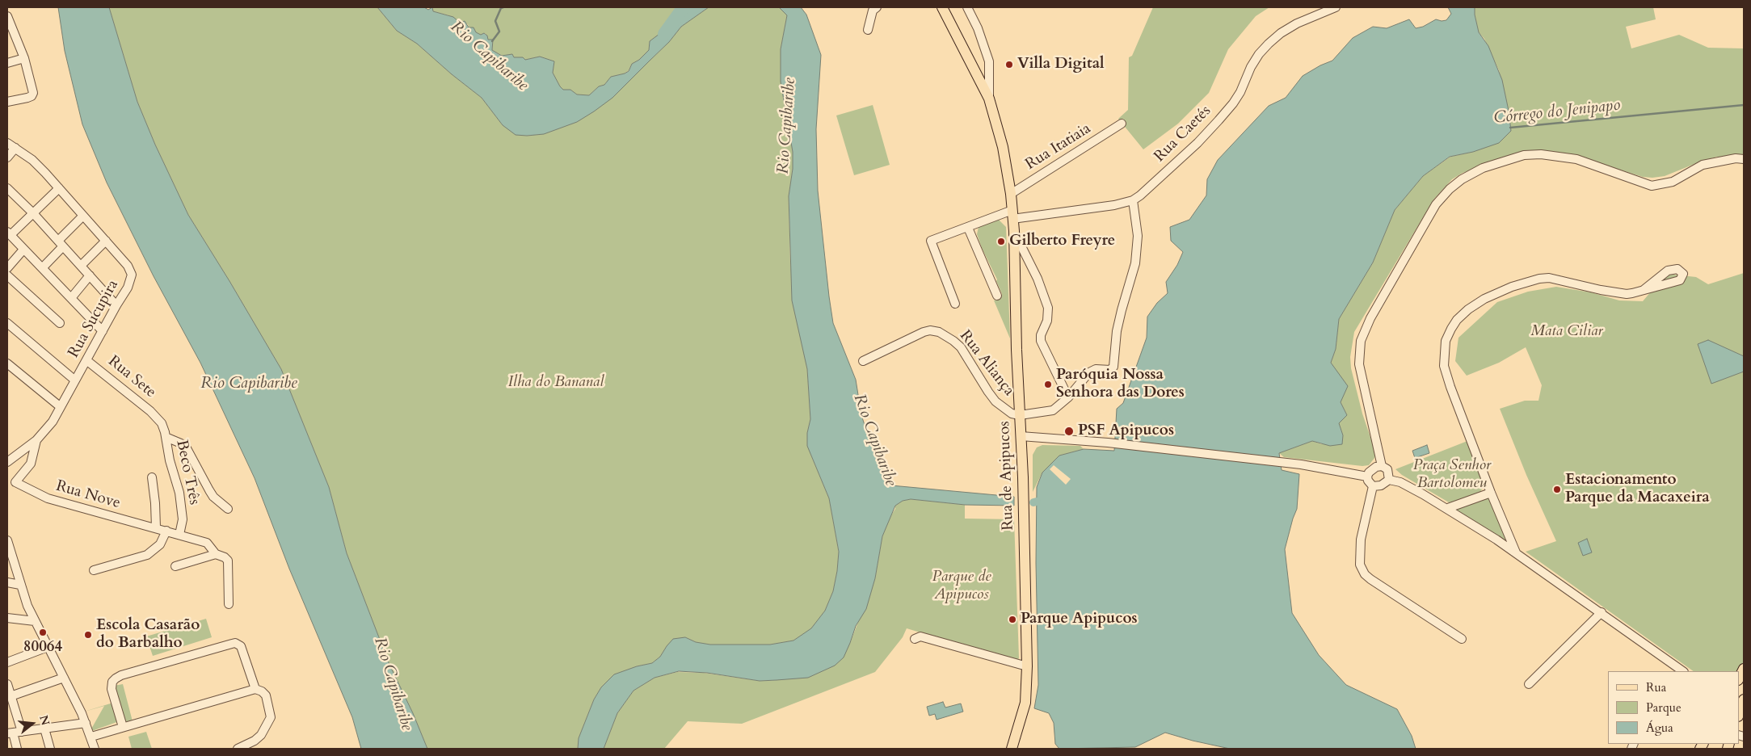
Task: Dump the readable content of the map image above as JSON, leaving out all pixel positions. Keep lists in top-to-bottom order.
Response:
{
  "streets": {
    "main road": ["Rua de Apipucos"],
    "street": [
      "Rua Caetés",
      "Rua Itatiaia",
      "Rua Sucupira",
      "Rua Aliança",
      "Rua Sete",
      "Beco Três",
      "Rua Nove"
    ]
  },
  "crossings": [
    ["Rua Caetés", "Rua Itatiaia"],
    ["Rua Caetés", "Rua de Apipucos"],
    ["Rua Itatiaia", "Rua de Apipucos"],
    ["Rua Sucupira", "Rua Sete"],
    ["Rua Sucupira", "Rua Nove"],
    ["Rua Aliança", "Rua de Apipucos"],
    ["Rua Sete", "Beco Três"],
    ["Beco Três", "Rua Nove"]
  ],
  "water": ["Rio Capibaribe", "Córrego do Jenipapo"],
  "parks": [
    "Mata Ciliar",
    "Ilha do Bananal",
    "Praça Senhor Bartolomeu",
    "Parque de Apipucos"
  ],
  "places": [
    "Villa Digital",
    "Gilberto Freyre",
    "Paróquia Nossa Senhora das Dores",
    "PSF Apipucos",
    "Estacionamento Parque da Macaxeira",
    "Parque Apipucos",
    "80064",
    "Escola Casarão do Barbalho"
  ],
  "legend": ["Rua", "Parque", "Água"],
  "north": "right"
}
